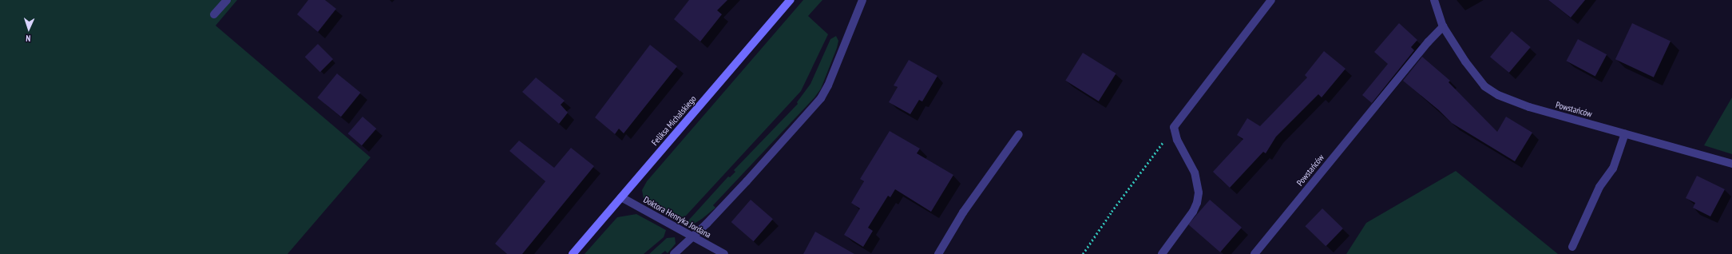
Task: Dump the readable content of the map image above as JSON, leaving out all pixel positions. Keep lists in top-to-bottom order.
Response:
{
  "streets": {
    "street": ["Powstańców", "Feliksa Michalskiego", "Doktora Henryka Jordana"]
  },
  "crossings": [
    ["Feliksa Michalskiego", "Doktora Henryka Jordana"]
  ],
  "north": "bottom"
}
